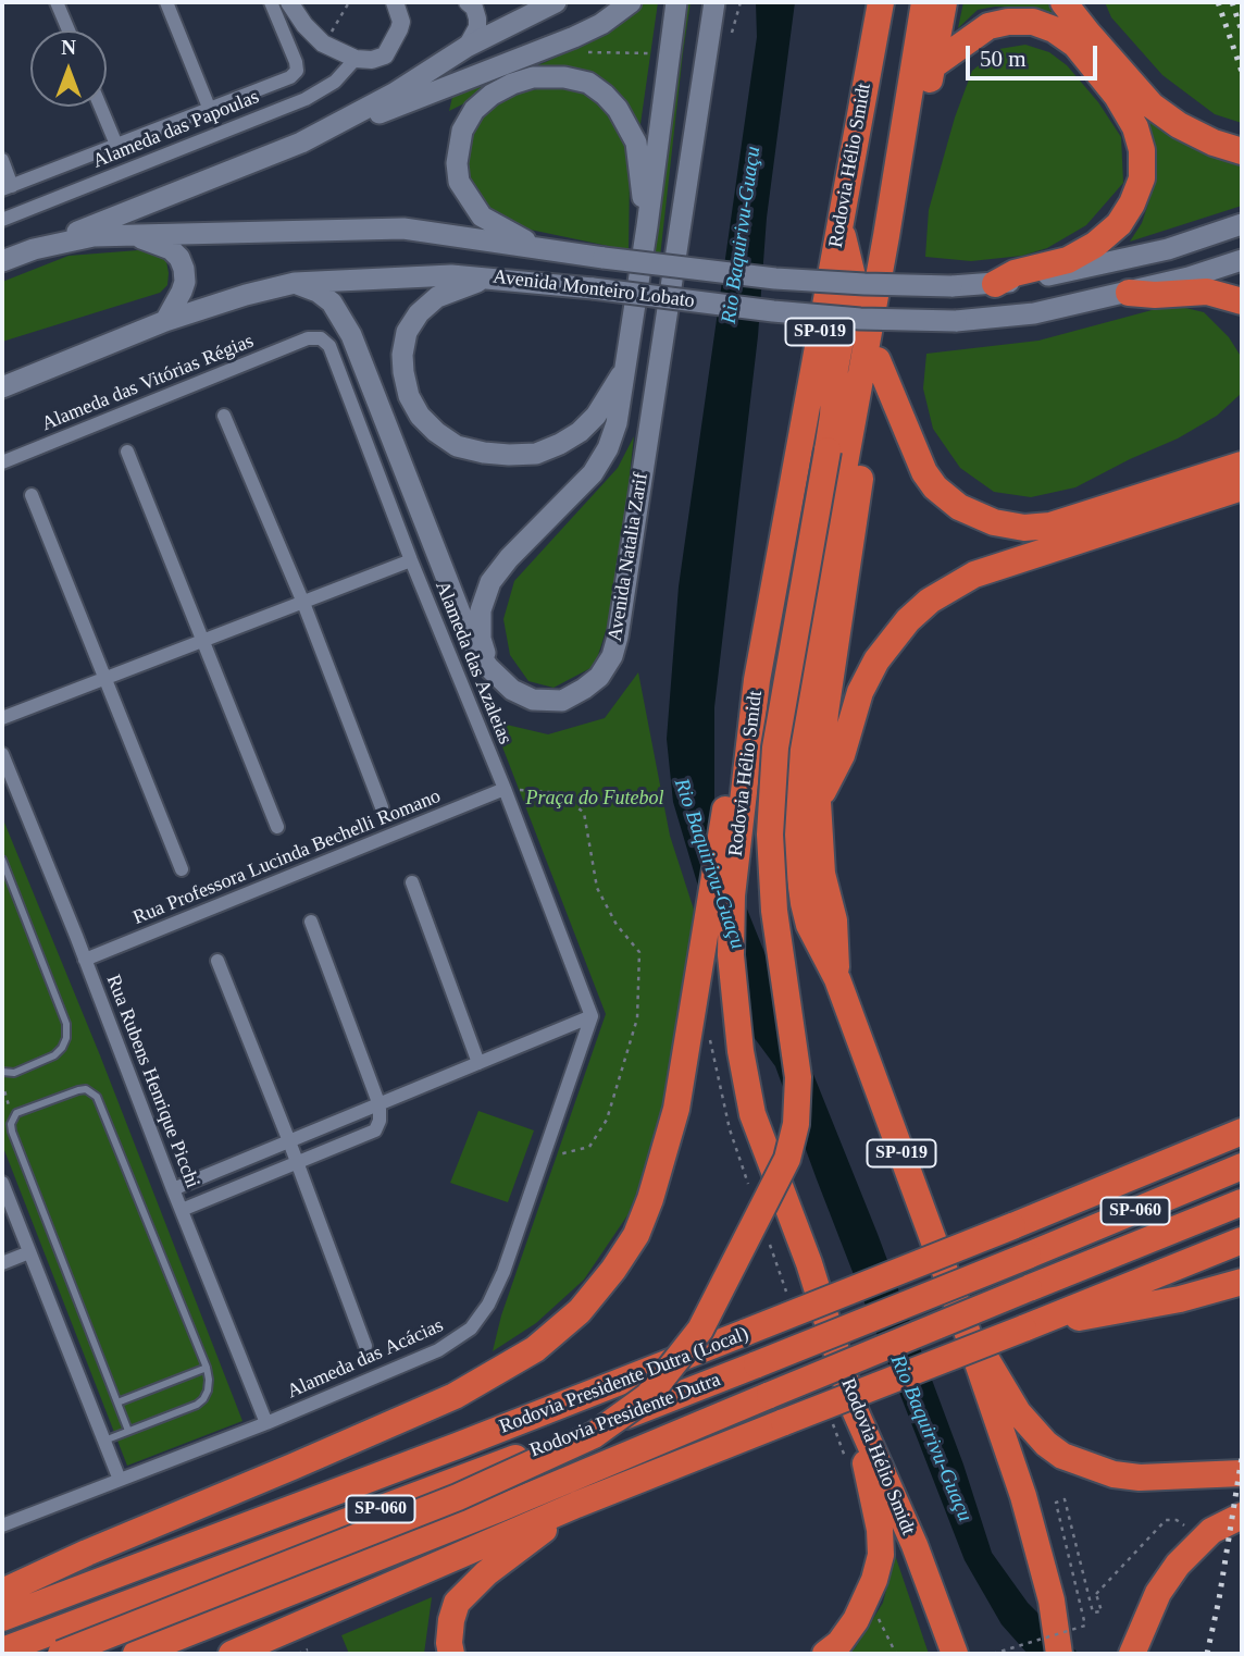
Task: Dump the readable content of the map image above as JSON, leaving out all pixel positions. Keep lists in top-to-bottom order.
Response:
{
  "streets": {
    "highway": [
      "Rodovia Hélio Smidt",
      "SP-019",
      "SP-060",
      "Rodovia Presidente Dutra (Local)",
      "Rodovia Presidente Dutra"
    ],
    "main road": ["Avenida Monteiro Lobato", "Avenida Natalia Zarif"],
    "street": [
      "Alameda das Papoulas",
      "Alameda das Vitórias Régias",
      "Alameda das Azaleias",
      "Rua Professora Lucinda Bechelli Romano",
      "Rua Rubens Henrique Picchi",
      "Alameda das Acácias"
    ]
  },
  "crossings": [
    ["Avenida Monteiro Lobato", "Avenida Natalia Zarif"],
    ["Alameda das Vitórias Régias", "Alameda das Azaleias"],
    ["Alameda das Azaleias", "Rua Professora Lucinda Bechelli Romano"],
    ["Alameda das Azaleias", "Alameda das Acácias"],
    ["Rua Professora Lucinda Bechelli Romano", "Rua Rubens Henrique Picchi"],
    ["Rua Rubens Henrique Picchi", "Alameda das Acácias"]
  ],
  "water": ["Rio Baquirivu-Guaçu"],
  "parks": ["Praça do Futebol"],
  "scale_bar": "50 m",
  "north": "top"
}
